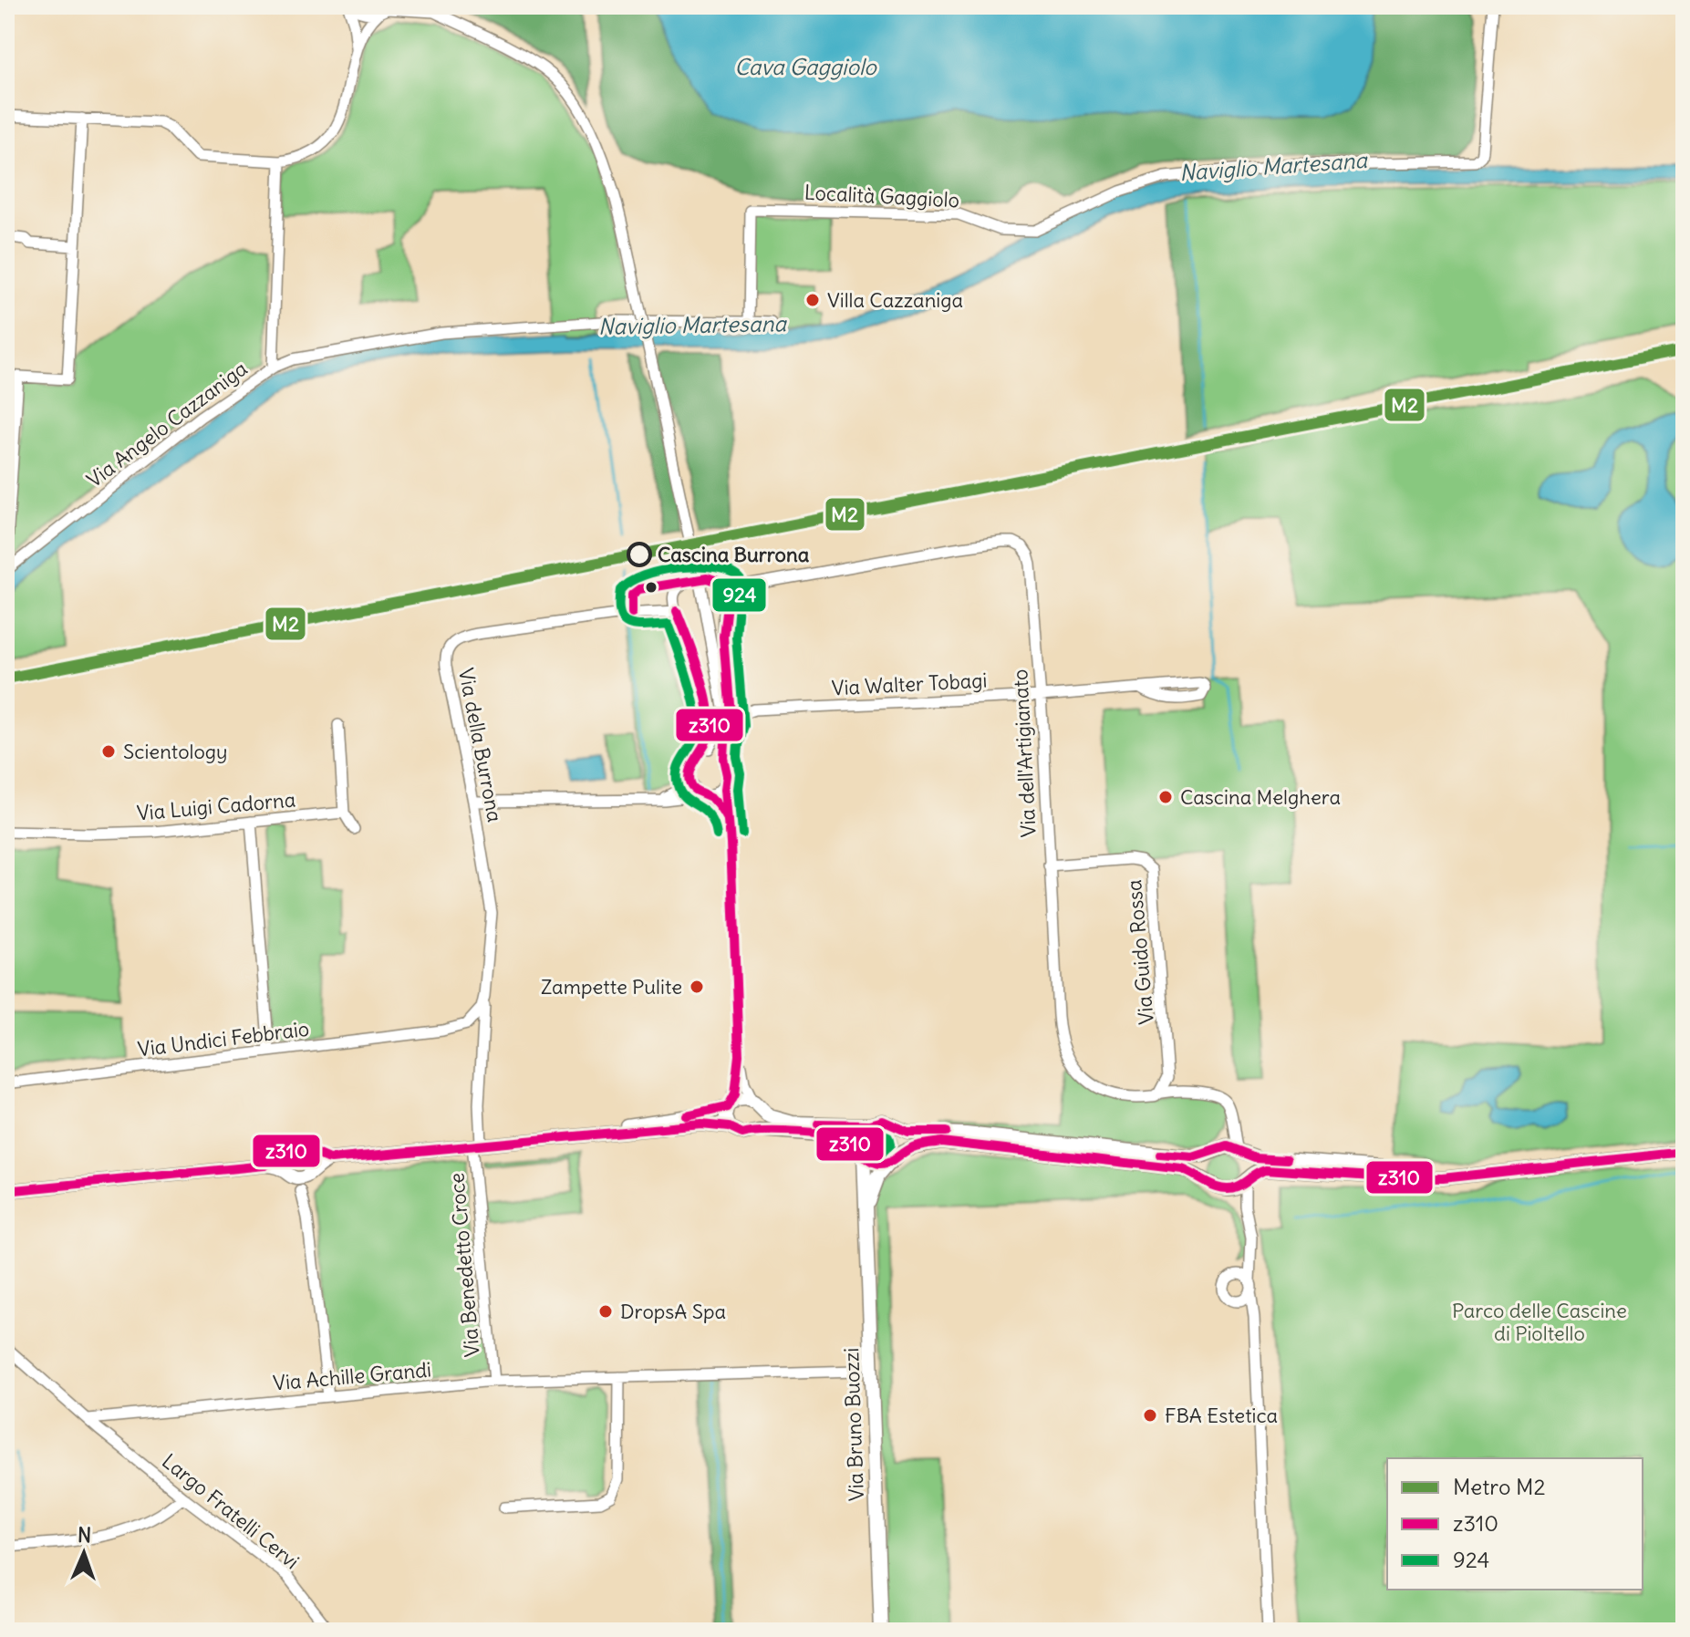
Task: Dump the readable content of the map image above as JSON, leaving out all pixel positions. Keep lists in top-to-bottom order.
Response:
{
  "streets": {
    "main road": ["Via Bruno Buozzi"],
    "street": [
      "Località Gaggiolo",
      "Via Angelo Cazzaniga",
      "Via Walter Tobagi",
      "Via della Burrona",
      "Via dell'Artigianato",
      "Via Luigi Cadorna",
      "Via Guido Rossa",
      "Via Undici Febbraio",
      "Via Benedetto Croce",
      "Via Achille Grandi",
      "Largo Fratelli Cervi"
    ]
  },
  "crossings": [
    ["Località Gaggiolo", "Via Angelo Cazzaniga"],
    ["Via Walter Tobagi", "Via dell'Artigianato"],
    ["Via della Burrona", "Via dell'Artigianato"],
    ["Via della Burrona", "Via Undici Febbraio"],
    ["Via della Burrona", "Via Benedetto Croce"],
    ["Via dell'Artigianato", "Via Guido Rossa"],
    ["Via Benedetto Croce", "Via Achille Grandi"],
    ["Via Achille Grandi", "Largo Fratelli Cervi"]
  ],
  "water": ["Cava Gaggiolo", "Naviglio Martesana"],
  "parks": ["Parco delle Cascine di Pioltello"],
  "places": [
    "Villa Cazzaniga",
    "Cascina Burrona",
    "Scientology",
    "Cascina Melghera",
    "Zampette Pulite",
    "DropsA Spa",
    "FBA Estetica"
  ],
  "lines": ["metro line M2", "transit line 924", "transit line z310"],
  "legend": ["Metro M2", "z310", "924"],
  "north": "top"
}
